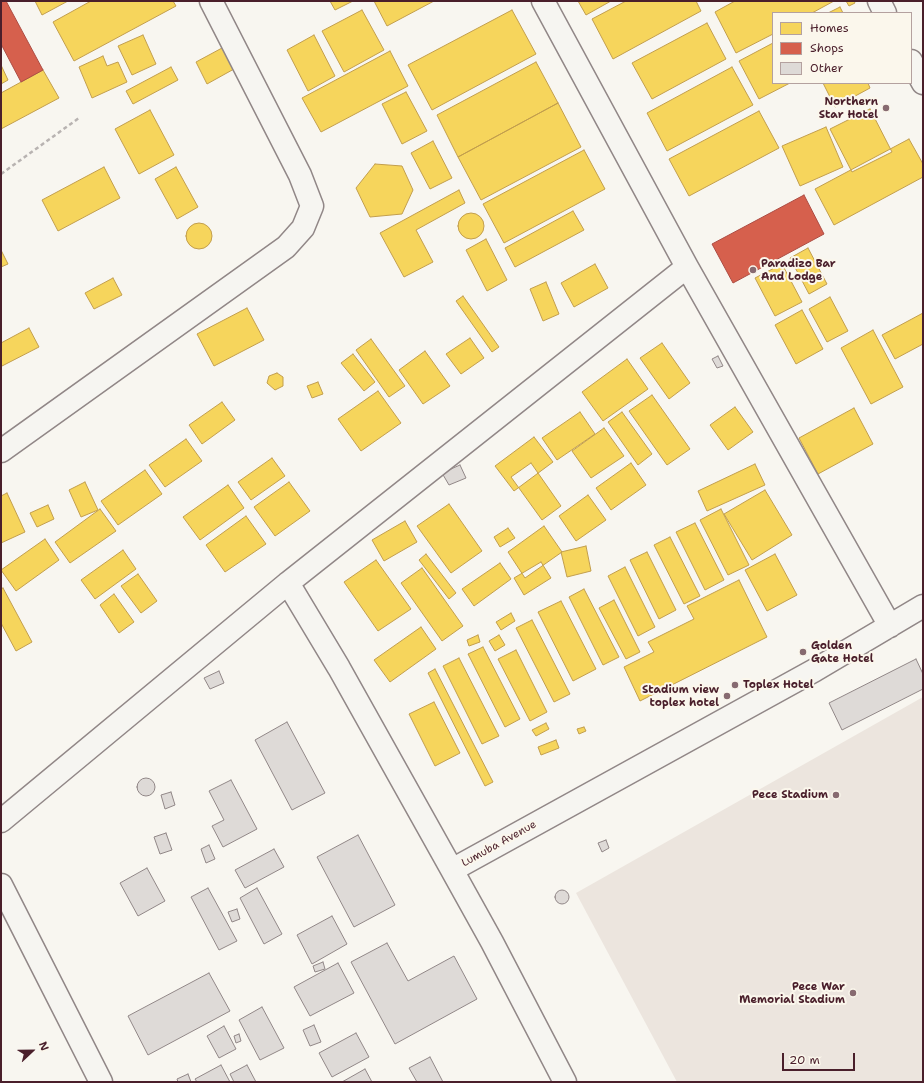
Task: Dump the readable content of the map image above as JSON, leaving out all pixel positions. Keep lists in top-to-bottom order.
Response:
{
  "streets": {
    "street": ["Lumuba Avenue"]
  },
  "places": [
    "Northern Star Hotel",
    "Paradizo Bar And Lodge",
    "Golden Gate Hotel",
    "Toplex Hotel",
    "Stadium view toplex hotel",
    "Pece Stadium",
    "Pece War Memorial Stadium"
  ],
  "legend": ["Homes", "Shops", "Other"],
  "scale_bar": "20 m",
  "north": "right"
}
